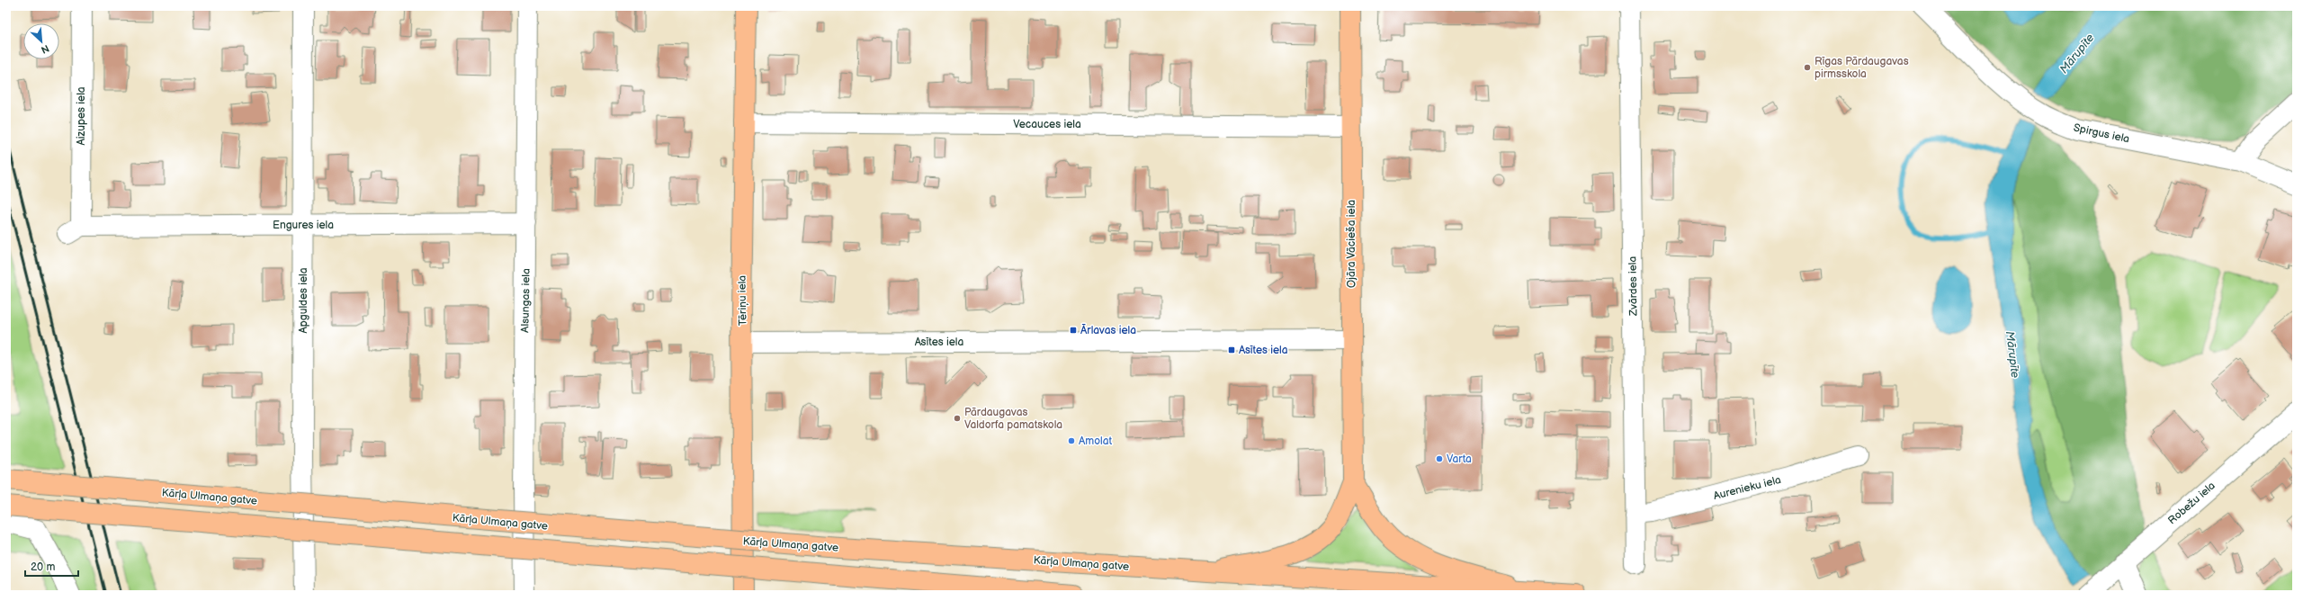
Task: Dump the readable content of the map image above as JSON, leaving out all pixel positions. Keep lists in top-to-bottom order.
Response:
{
  "streets": {
    "main road": ["Ojāra Vācieša iela", "Tēriņu iela", "Kārļa Ulmaņa gatve"],
    "street": [
      "Aizupes iela",
      "Vecauces iela",
      "Spirgus iela",
      "Engures iela",
      "Zvārdes iela",
      "Apguldes iela",
      "Alsungas iela",
      "Asītes iela",
      "Aurenieku iela",
      "Robežu iela"
    ]
  },
  "crossings": [
    ["Aizupes iela", "Engures iela"],
    ["Vecauces iela", "Ojāra Vācieša iela"],
    ["Vecauces iela", "Tēriņu iela"],
    ["Engures iela", "Apguldes iela"],
    ["Engures iela", "Alsungas iela"],
    ["Ojāra Vācieša iela", "Asītes iela"],
    ["Ojāra Vācieša iela", "Kārļa Ulmaņa gatve"],
    ["Zvārdes iela", "Aurenieku iela"],
    ["Tēriņu iela", "Asītes iela"]
  ],
  "water": ["Mārupīte"],
  "places": {
    "other": [
      "Rīgas Pārdaugavas pirmsskola",
      "Pārdaugavas Valdorfa pamatskola",
      "Amolat",
      "Varta"
    ],
    "transit": ["Ārlavas iela", "Asītes iela"]
  },
  "scale_bar": "20 m",
  "north": "bottom right"
}
